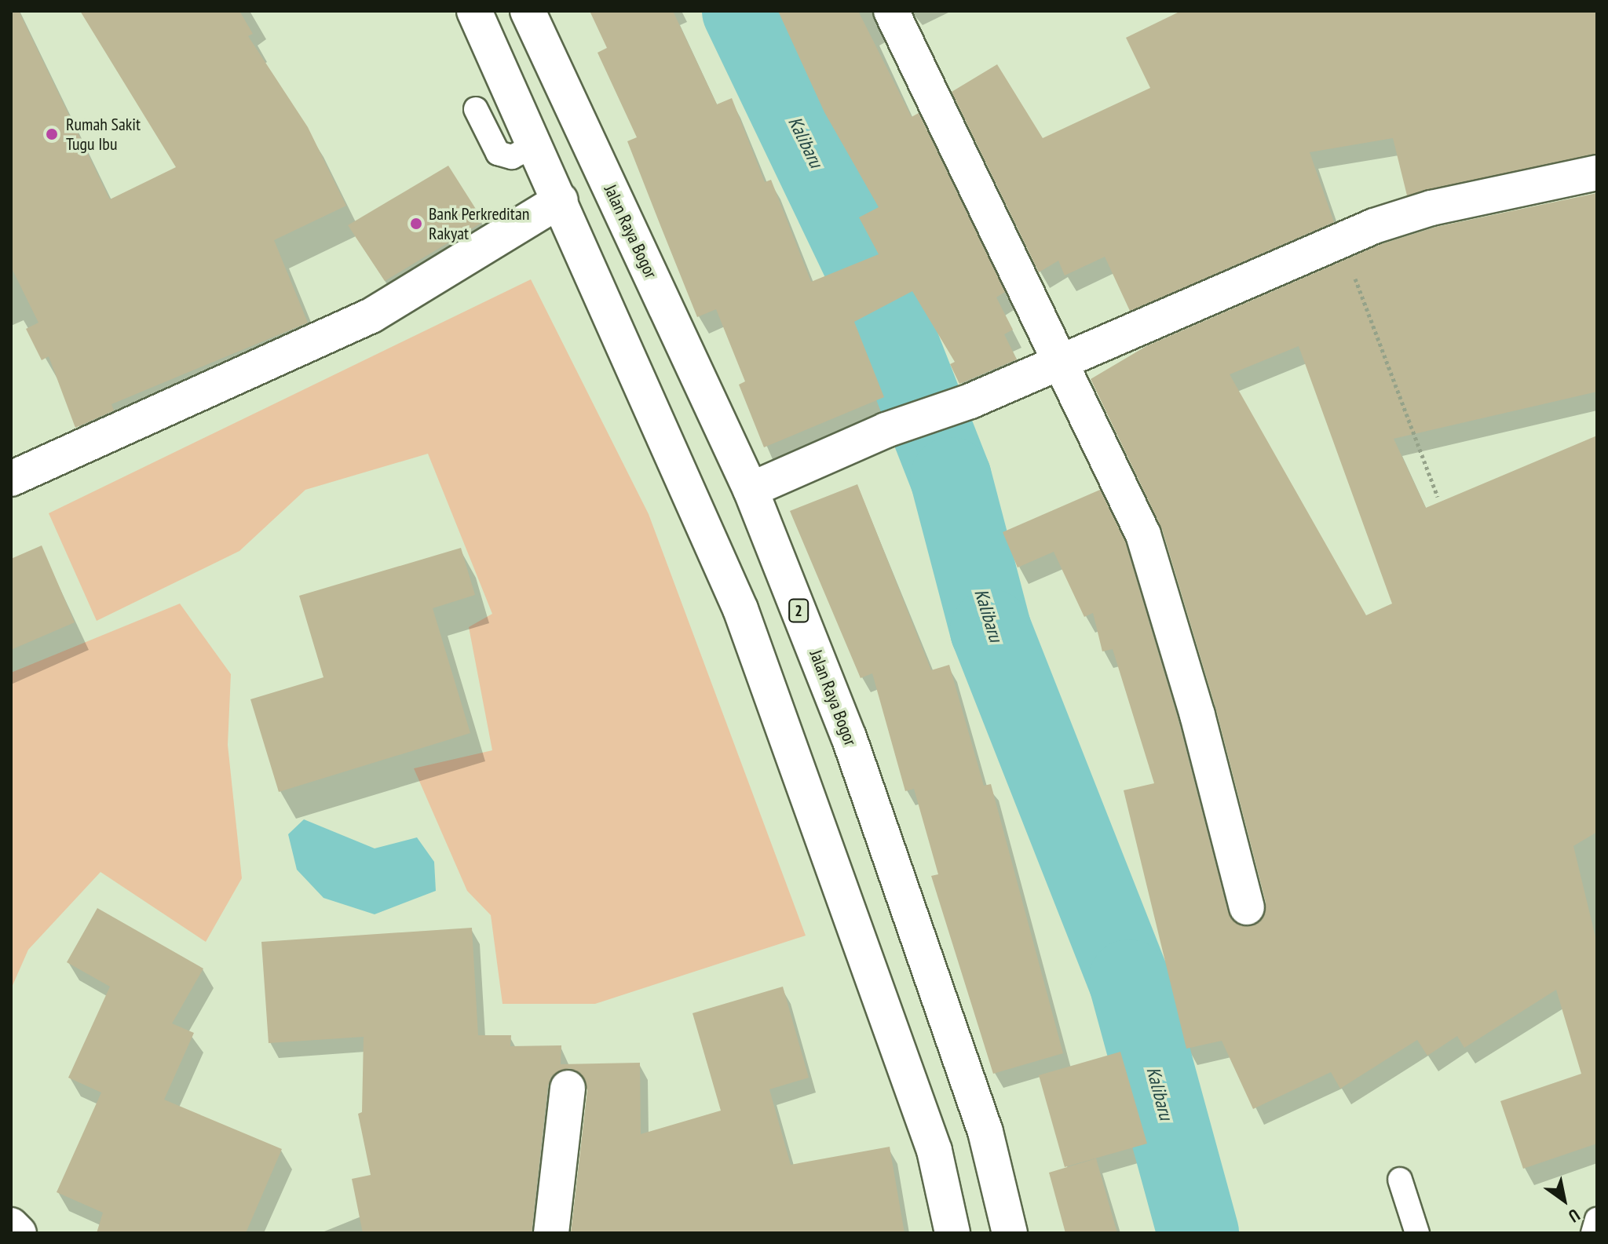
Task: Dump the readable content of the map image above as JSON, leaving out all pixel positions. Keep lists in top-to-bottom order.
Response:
{
  "streets": {
    "main road": ["Jalan Raya Bogor", "2"]
  },
  "water": ["Kalibaru"],
  "places": ["Rumah Sakit Tugu Ibu", "Bank Perkreditan Rakyat"],
  "north": "bottom right"
}
